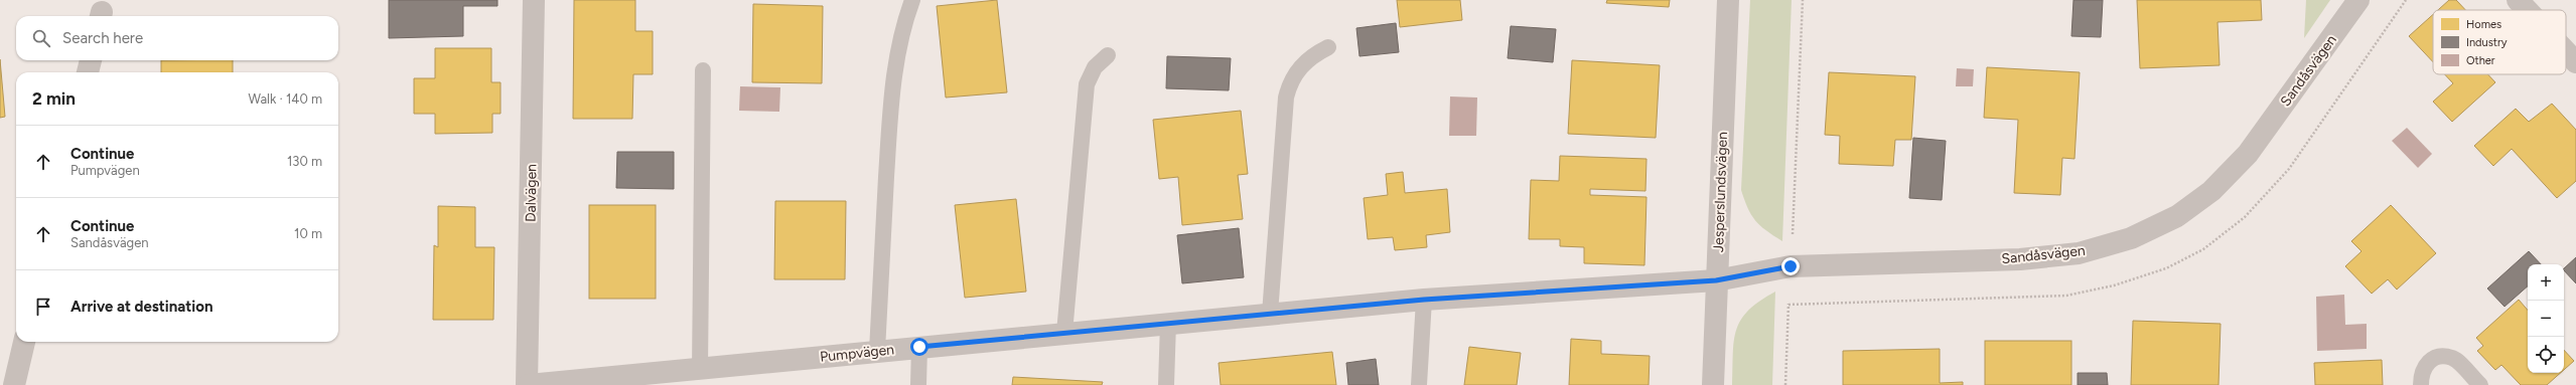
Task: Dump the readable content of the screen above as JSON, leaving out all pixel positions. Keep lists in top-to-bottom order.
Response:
{
  "streets": {
    "street": [
      "Sandåsvägen",
      "Jesperslundsvägen",
      "Dalvägen",
      "Pumpvägen"
    ]
  },
  "crossings": [
    ["Sandåsvägen", "Jesperslundsvägen"],
    ["Sandåsvägen", "Pumpvägen"],
    ["Jesperslundsvägen", "Pumpvägen"],
    ["Dalvägen", "Pumpvägen"]
  ],
  "legend": ["Homes", "Industry", "Other"],
  "page": {
    "search": "Search here",
    "heading": ["2 min", "Walk · 140 m"],
    "list": [
      ["Continue", "Pumpvägen", "130 m"],
      ["Continue", "Sandåsvägen", "10 m"],
      "Arrive at destination"
    ],
    "map_buttons": ["+", "−"]
  }
}
